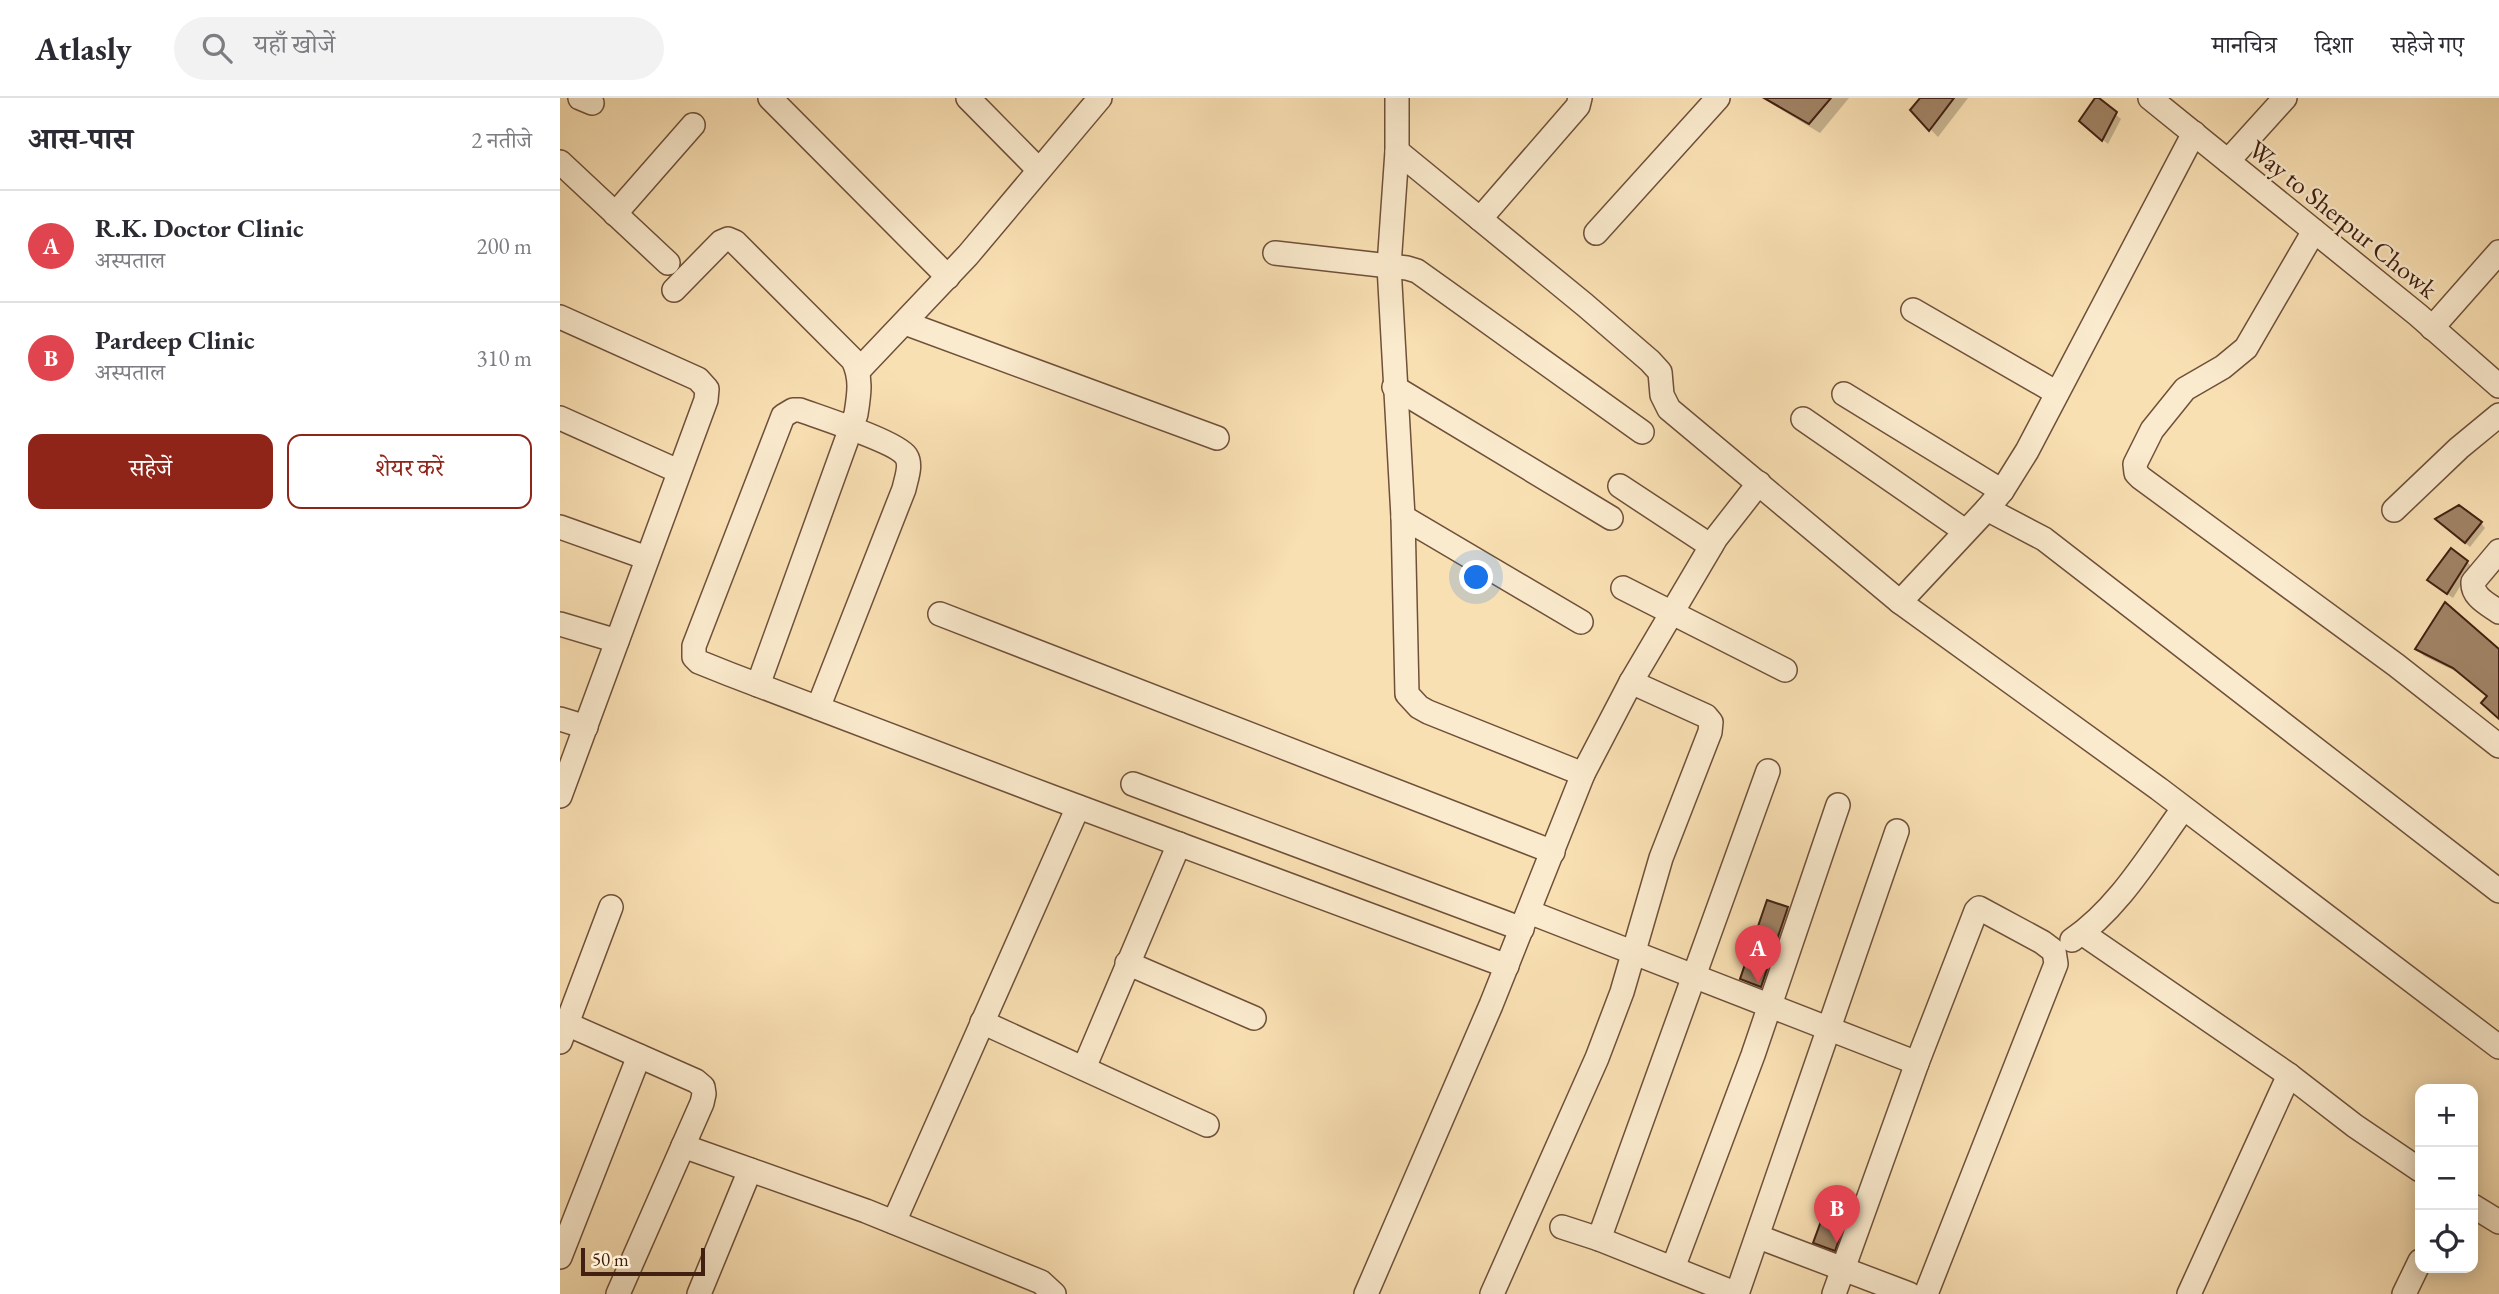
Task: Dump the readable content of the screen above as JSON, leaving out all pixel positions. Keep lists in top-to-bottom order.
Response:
{
  "streets": {
    "street": ["Way to Sherpur Chowk"]
  },
  "scale_bar": "50 m",
  "page": {
    "header": "Atlasly",
    "search": "यहाँ खोजें",
    "nav": ["मानचित्र", "दिशा", "सहेजे गए"],
    "heading": ["आस-पास", "2 नतीजे"],
    "list": [
      {
        "mark": "A",
        "name": "R.K. Doctor Clinic",
        "note": "अस्पताल",
        "value": "200 m"
      },
      {
        "mark": "B",
        "name": "Pardeep Clinic",
        "note": "अस्पताल",
        "value": "310 m"
      }
    ],
    "buttons": ["सहेजें", "शेयर करें"],
    "pins": ["A", "B"],
    "map_buttons": ["+", "−"],
    "scale": "50 m"
  }
}
